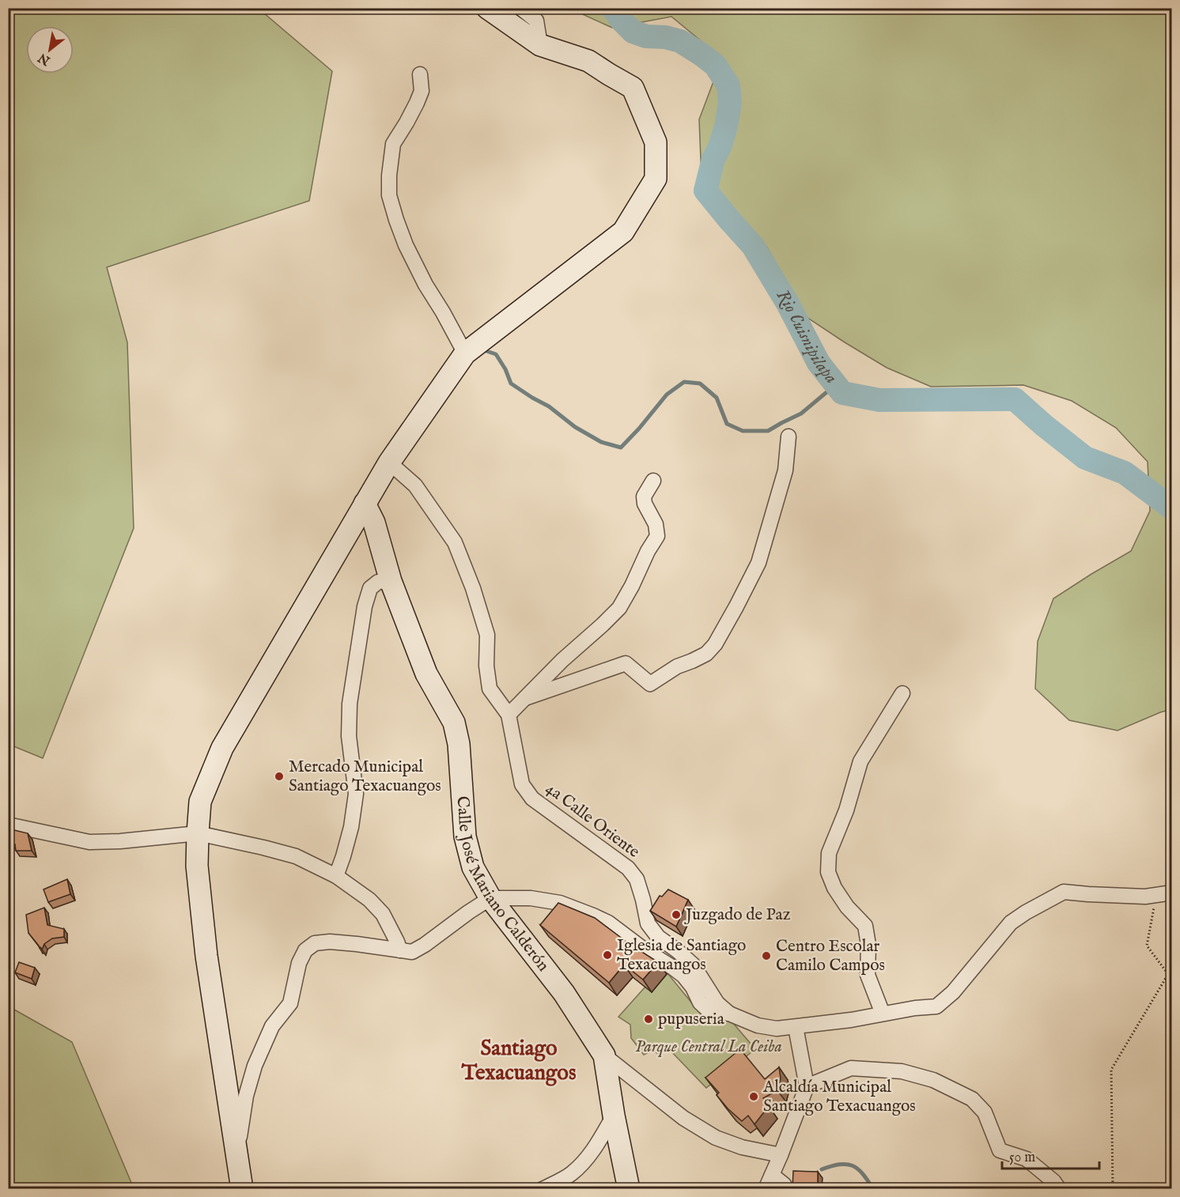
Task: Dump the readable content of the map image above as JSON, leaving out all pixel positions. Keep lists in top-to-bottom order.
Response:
{
  "streets": {
    "street": ["4a Calle Oriente", "Calle José Mariano Calderón"]
  },
  "districts": ["Santiago Texacuangos"],
  "water": ["Rio Cuisnipilapa"],
  "parks": ["Parque Central La Ceiba"],
  "places": [
    "Mercado Municipal Santiago Texacuangos",
    "Juzgado de Paz",
    "Iglesia de Santiago Texacuangos",
    "Centro Escolar Camilo Campos",
    "pupuseria",
    "Alcaldía Municipal Santiago Texacuangos"
  ],
  "scale_bar": "50 m",
  "north": "bottom left"
}
